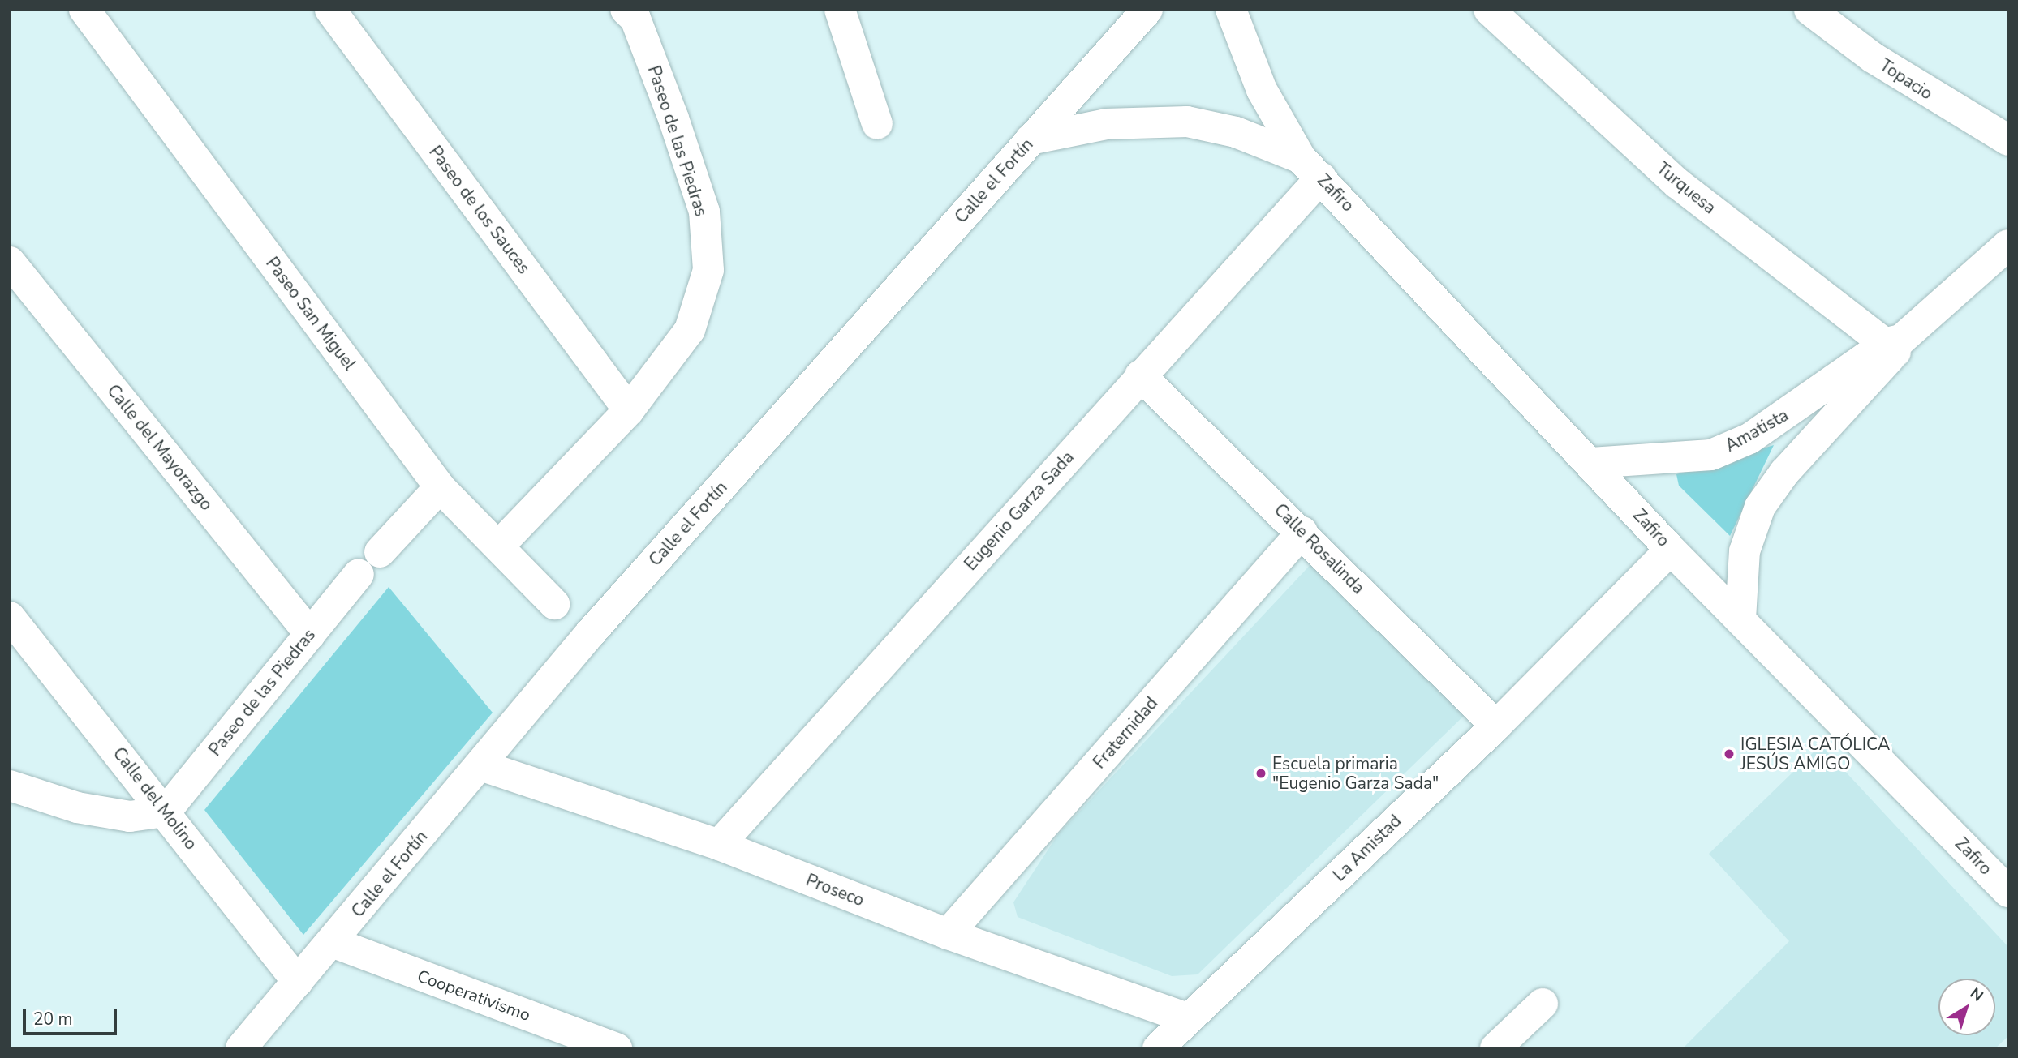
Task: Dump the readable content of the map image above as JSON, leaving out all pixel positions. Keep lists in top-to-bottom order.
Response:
{
  "streets": {
    "street": [
      "Topacio",
      "Paseo de las Piedras",
      "Calle el Fortín",
      "Turquesa",
      "Zafiro",
      "Paseo de los Sauces",
      "Paseo San Miguel",
      "Amatista",
      "Calle del Mayorazgo",
      "Eugenio Garza Sada",
      "Calle Rosalinda",
      "Fraternidad",
      "Calle del Molino",
      "La Amistad",
      "Proseco",
      "Cooperativismo"
    ]
  },
  "crossings": [
    ["Paseo de las Piedras", "Paseo de los Sauces"],
    ["Paseo de las Piedras", "Paseo San Miguel"],
    ["Paseo de las Piedras", "Calle del Mayorazgo"],
    ["Paseo de las Piedras", "Calle del Molino"],
    ["Calle el Fortín", "Zafiro"],
    ["Calle el Fortín", "Calle del Molino"],
    ["Calle el Fortín", "Proseco"],
    ["Calle el Fortín", "Cooperativismo"],
    ["Turquesa", "Amatista"],
    ["Zafiro", "Amatista"],
    ["Zafiro", "Eugenio Garza Sada"],
    ["Zafiro", "La Amistad"],
    ["Eugenio Garza Sada", "Calle Rosalinda"],
    ["Eugenio Garza Sada", "Proseco"],
    ["Calle Rosalinda", "Fraternidad"],
    ["Calle Rosalinda", "La Amistad"],
    ["Fraternidad", "Proseco"],
    ["La Amistad", "Proseco"]
  ],
  "places": ["IGLESIA CATÓLICA JESÚS AMIGO", "Escuela primaria \"Eugenio Garza Sada\""],
  "scale_bar": "20 m",
  "north": "top right"
}
